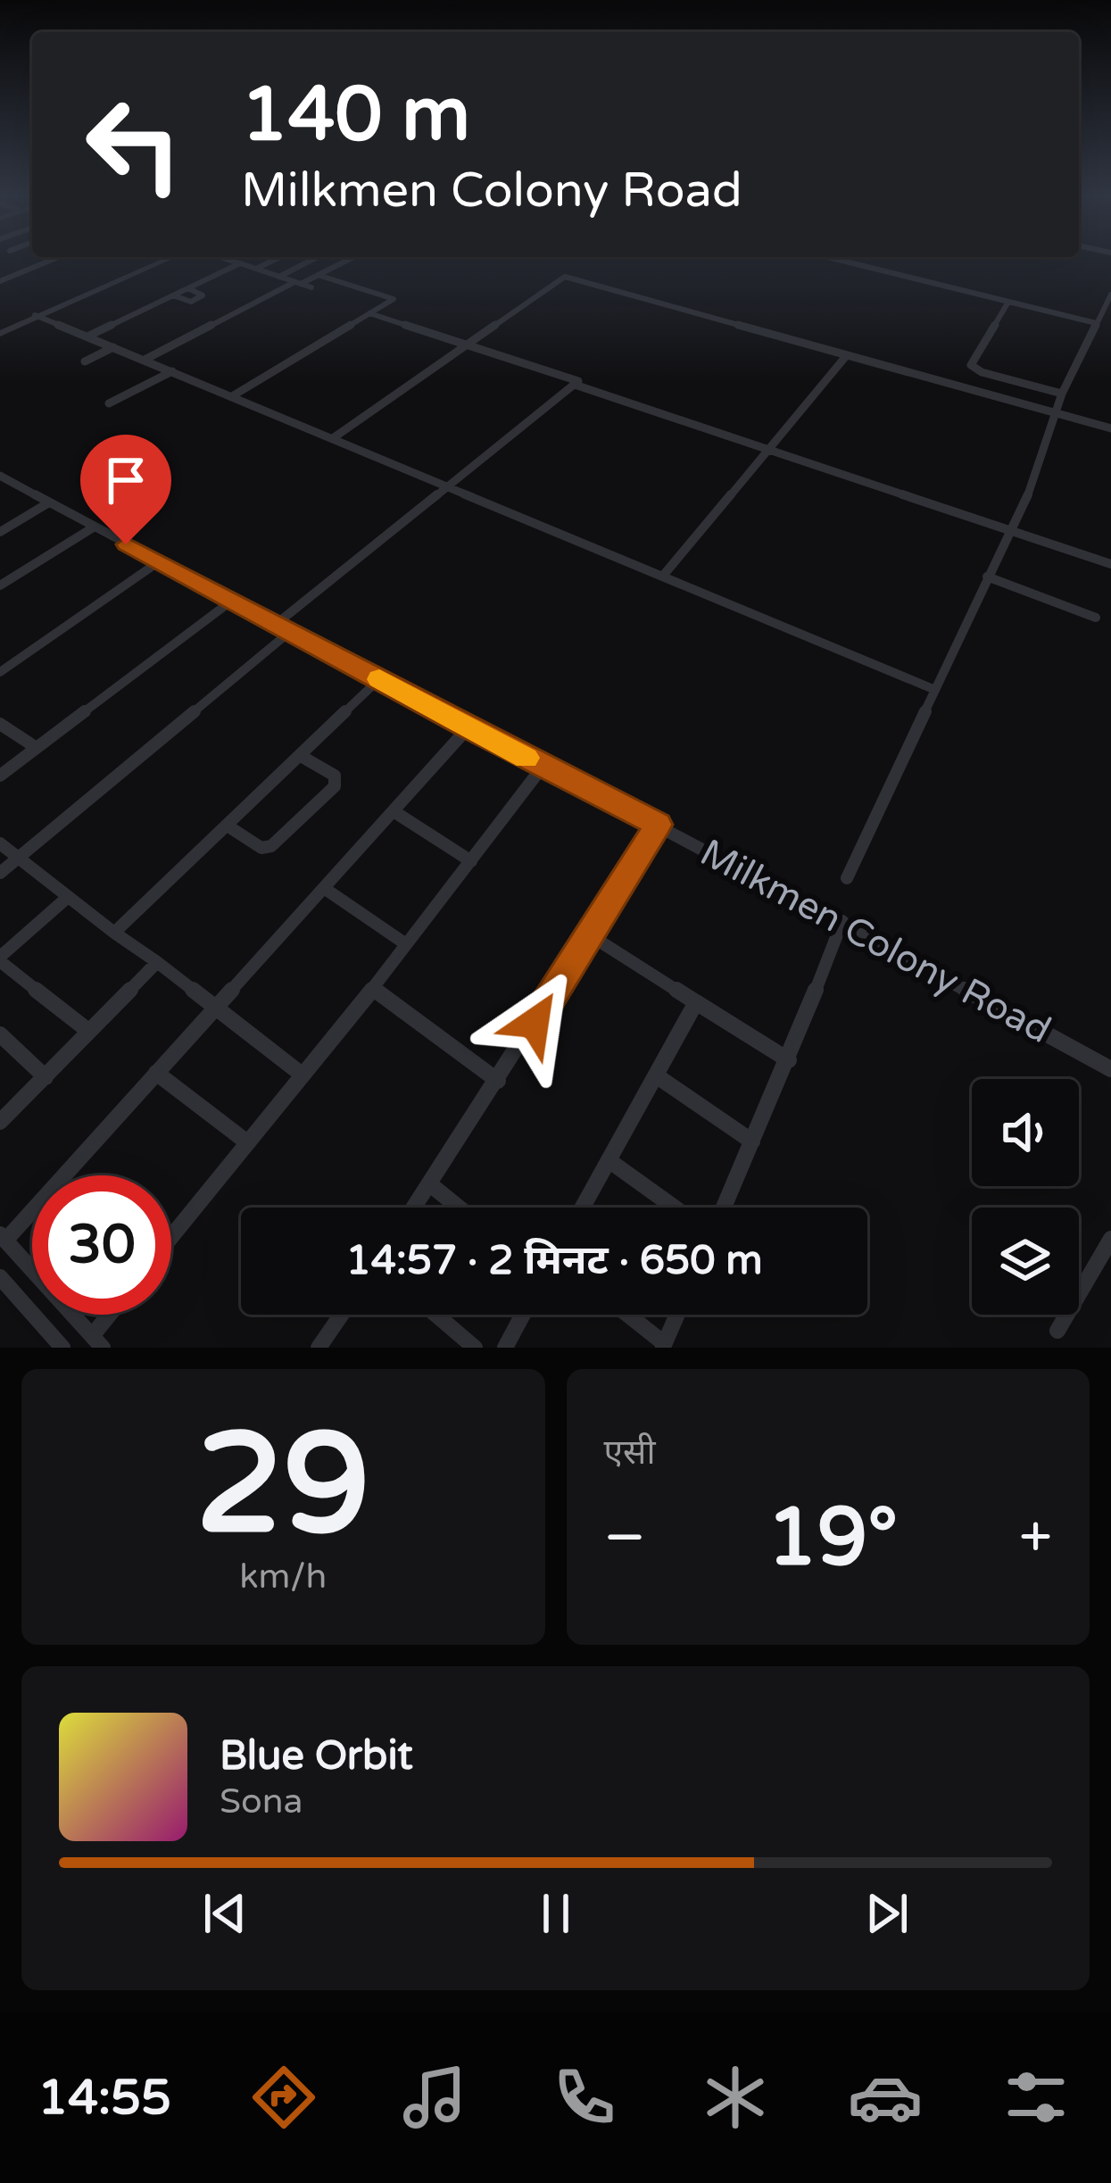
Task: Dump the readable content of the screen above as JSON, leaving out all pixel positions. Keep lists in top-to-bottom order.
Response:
{
  "streets": {
    "street": ["Milkmen Colony Road"]
  },
  "page": {
    "turn": ["140 m", "Milkmen Colony Road"],
    "limit": "30",
    "trip": "14:57 · 2 मिनट · 650 m",
    "tile": [
      ["29", "km/h"],
      "एसी"
    ],
    "heat": ["−", "19°", "+"],
    "song": ["Blue Orbit", "Sona"],
    "tabs": "14:55"
  }
}
